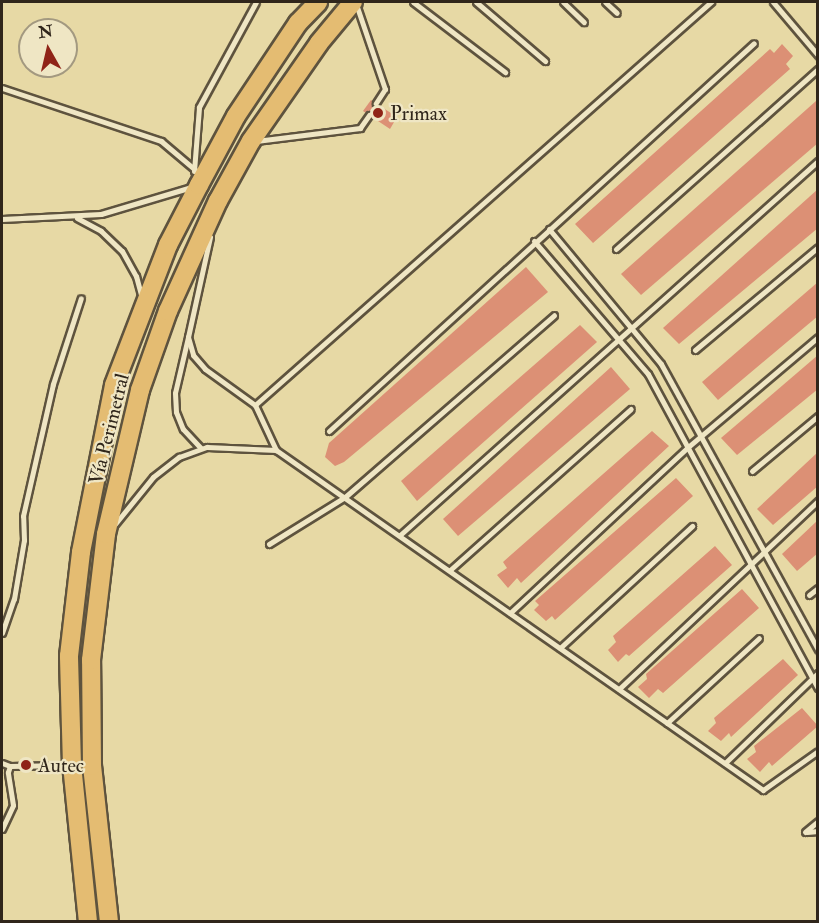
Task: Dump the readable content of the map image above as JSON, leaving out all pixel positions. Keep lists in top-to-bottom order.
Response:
{
  "streets": {
    "highway": ["Vía Perimetral"]
  },
  "places": ["Primax", "Autec"],
  "north": "top"
}
